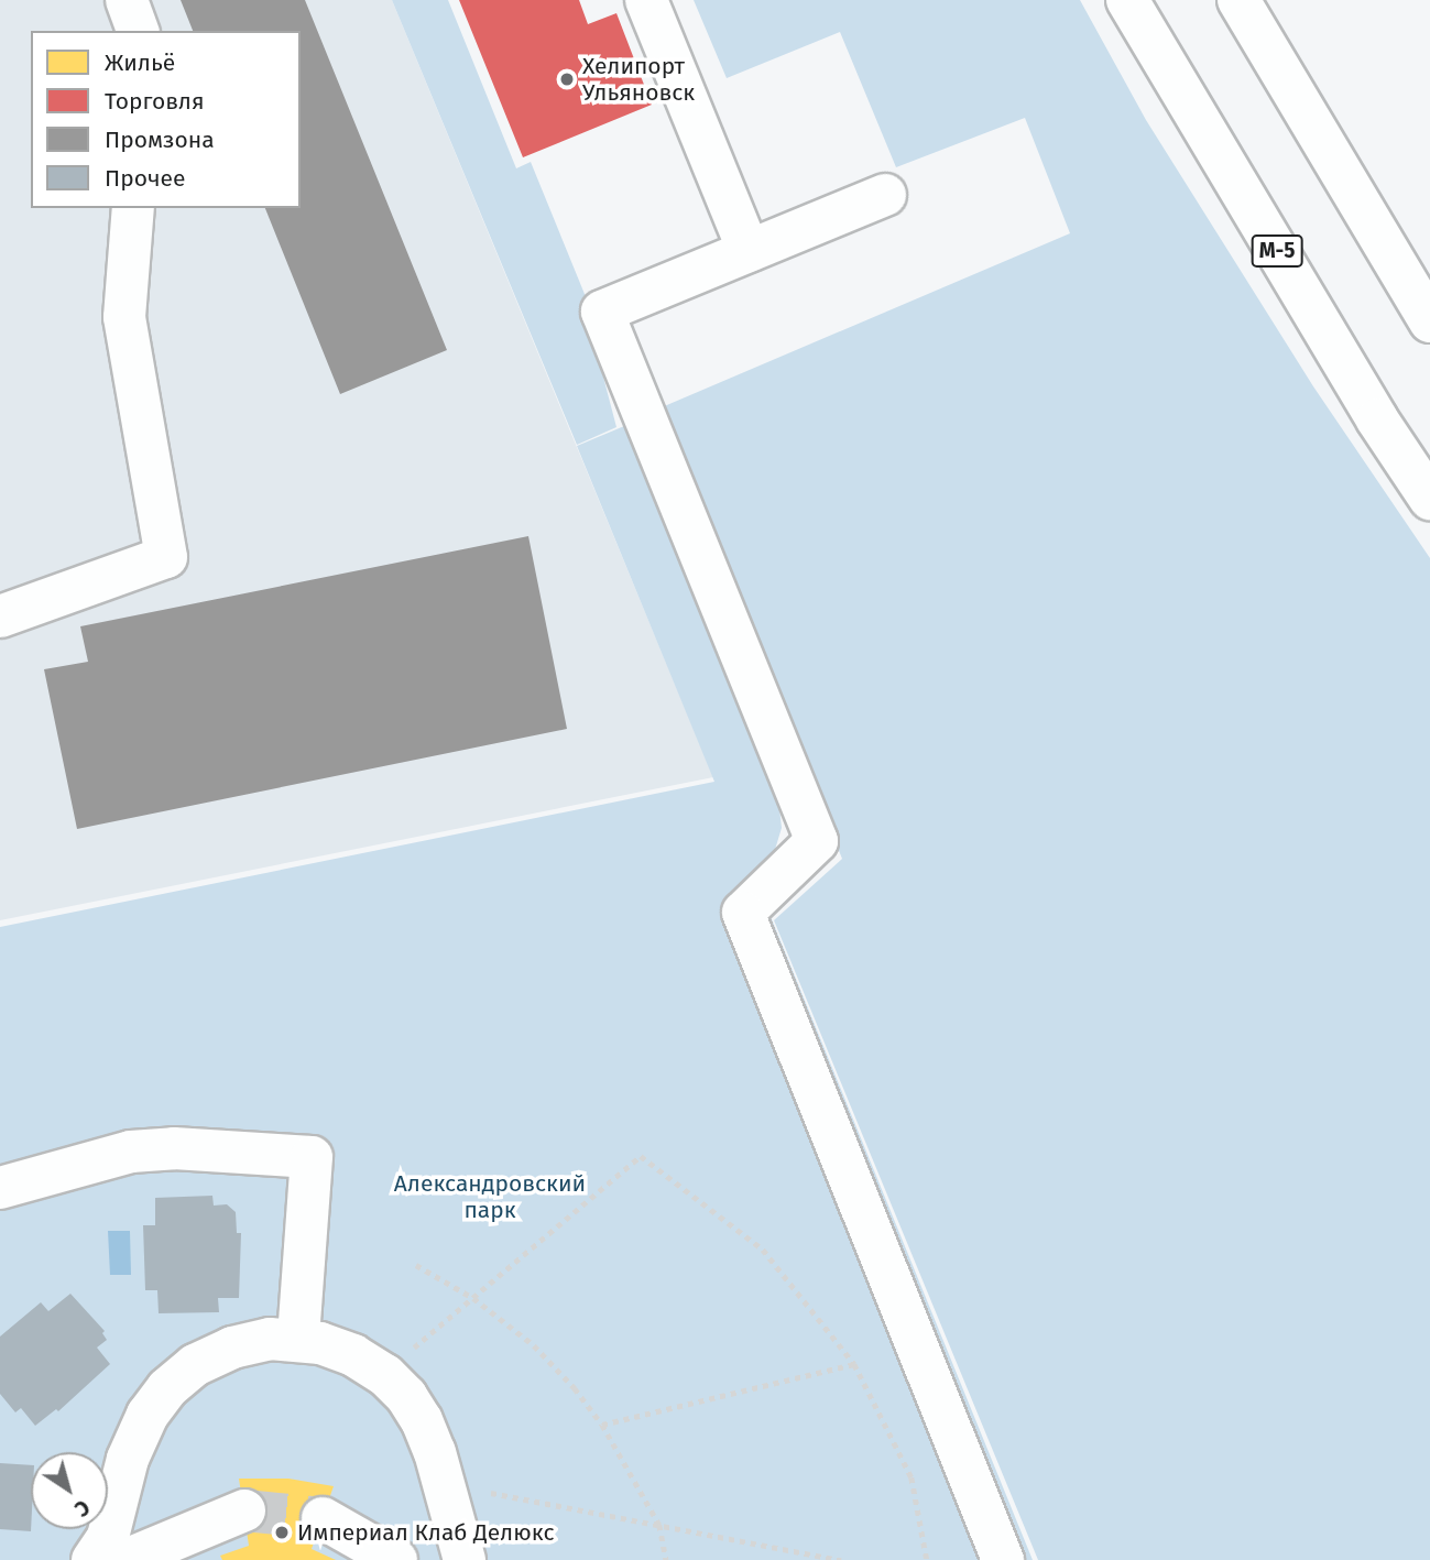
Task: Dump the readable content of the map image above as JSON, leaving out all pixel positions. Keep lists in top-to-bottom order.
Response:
{
  "streets": {
    "main road": ["М-5"]
  },
  "parks": ["Александровский парк"],
  "places": ["Хелипорт Ульяновск", "Империал Клаб Делюкс"],
  "legend": [
    "Жильё",
    "Торговля",
    "Промзона",
    "Прочее"
  ],
  "north": "bottom right"
}
